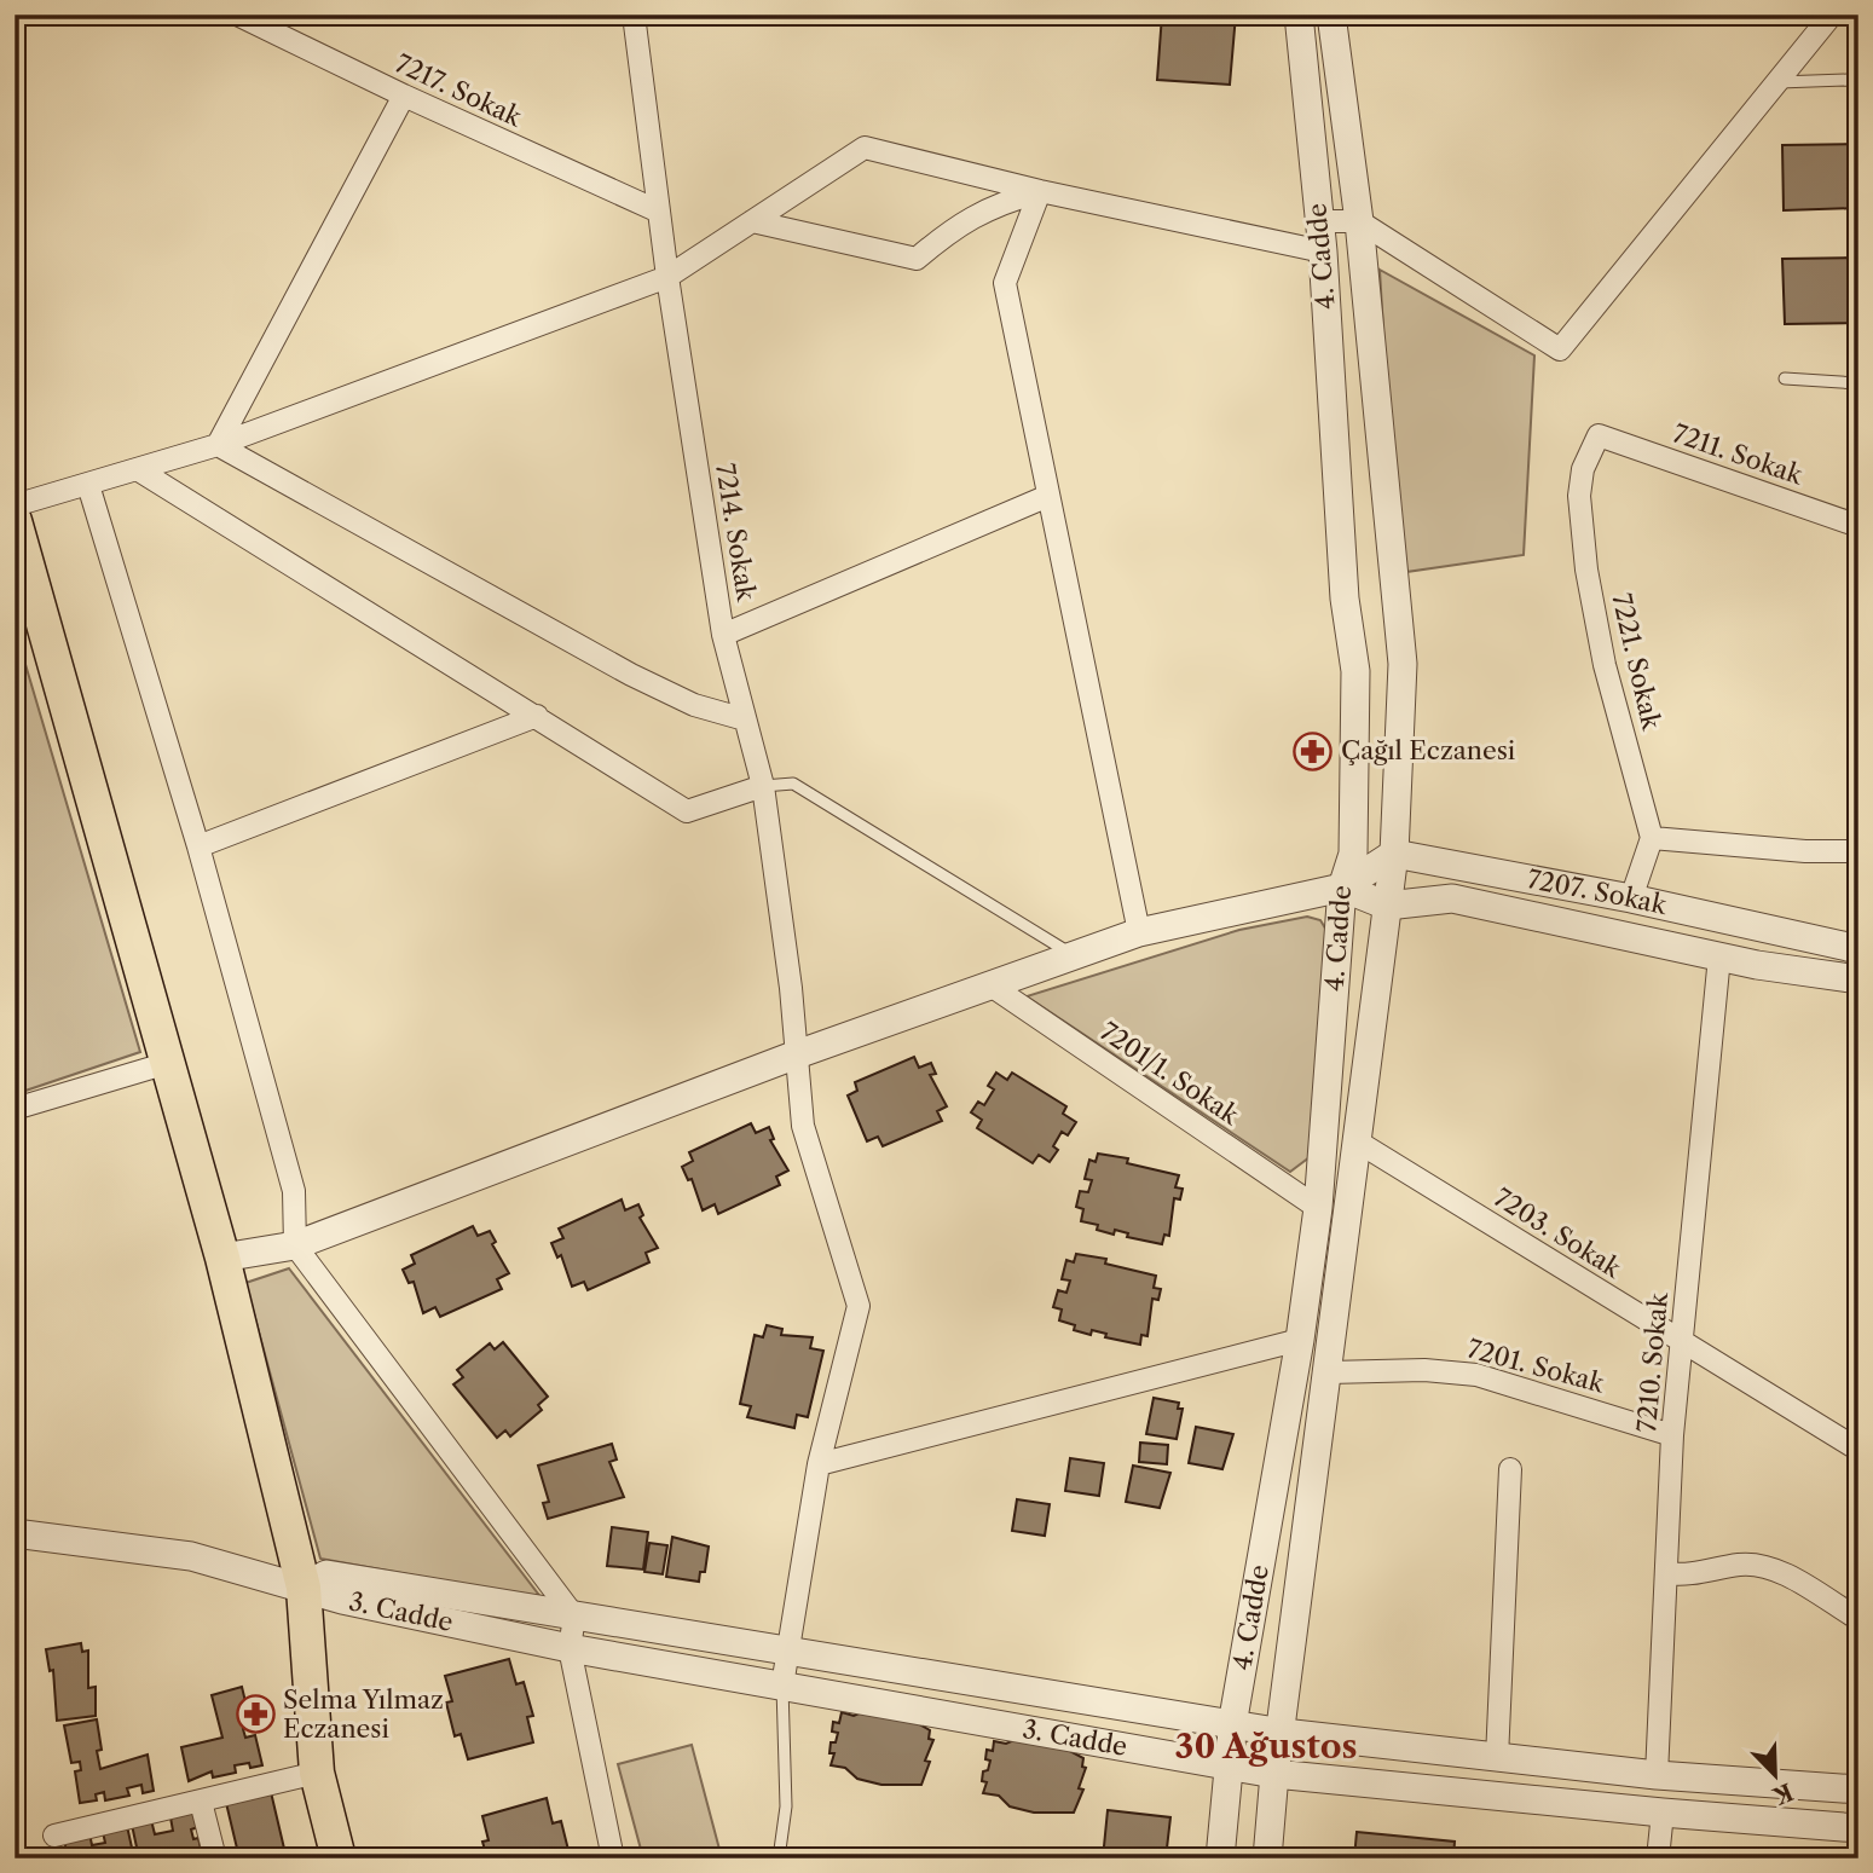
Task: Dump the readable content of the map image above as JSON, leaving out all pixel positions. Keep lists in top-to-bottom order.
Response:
{
  "streets": {
    "street": [
      "7217. Sokak",
      "4. Cadde",
      "7211. Sokak",
      "7214. Sokak",
      "7221. Sokak",
      "7207. Sokak",
      "7201/1. Sokak",
      "7203. Sokak",
      "7210. Sokak",
      "7201. Sokak",
      "3. Cadde"
    ]
  },
  "crossings": [
    ["7217. Sokak", "7214. Sokak"],
    ["4. Cadde", "7207. Sokak"],
    ["4. Cadde", "7201/1. Sokak"],
    ["4. Cadde", "7203. Sokak"],
    ["4. Cadde", "7201. Sokak"],
    ["4. Cadde", "3. Cadde"],
    ["7211. Sokak", "7221. Sokak"],
    ["7214. Sokak", "3. Cadde"],
    ["7207. Sokak", "7210. Sokak"],
    ["7203. Sokak", "7210. Sokak"],
    ["7210. Sokak", "7201. Sokak"],
    ["7210. Sokak", "3. Cadde"]
  ],
  "districts": ["30 Ağustos"],
  "places": {
    "pharmacy": ["Çağıl Eczanesi", "Selma Yılmaz Eczanesi"]
  },
  "north": "bottom right"
}
